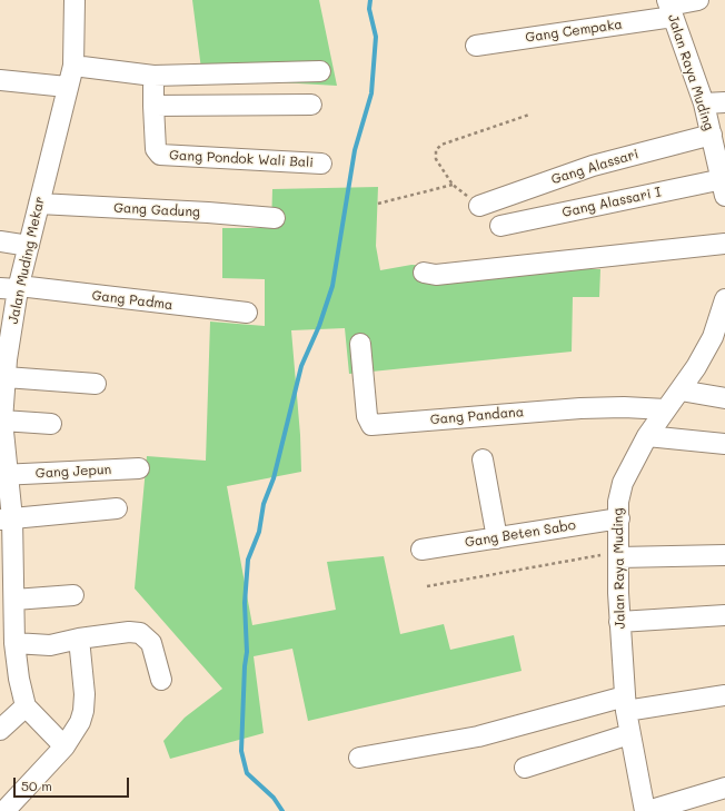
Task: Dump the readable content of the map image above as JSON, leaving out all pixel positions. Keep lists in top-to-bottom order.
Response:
{
  "streets": {
    "street": [
      "Gang Cempaka",
      "Jalan Raya Muding",
      "Gang Pondok Wali Bali",
      "Gang Alassari",
      "Gang Alassari I",
      "Gang Gadung",
      "Jalan Muding Mekar",
      "Gang Padma",
      "Gang Pandana",
      "Gang Jepun",
      "Gang Beten Sabo"
    ]
  },
  "crossings": [
    ["Gang Cempaka", "Jalan Raya Muding"],
    ["Jalan Raya Muding", "Gang Alassari"],
    ["Jalan Raya Muding", "Gang Alassari I"],
    ["Jalan Raya Muding", "Gang Pandana"],
    ["Jalan Raya Muding", "Gang Beten Sabo"],
    ["Gang Gadung", "Jalan Muding Mekar"],
    ["Jalan Muding Mekar", "Gang Padma"],
    ["Jalan Muding Mekar", "Gang Jepun"]
  ],
  "scale_bar": "50 m"
}
